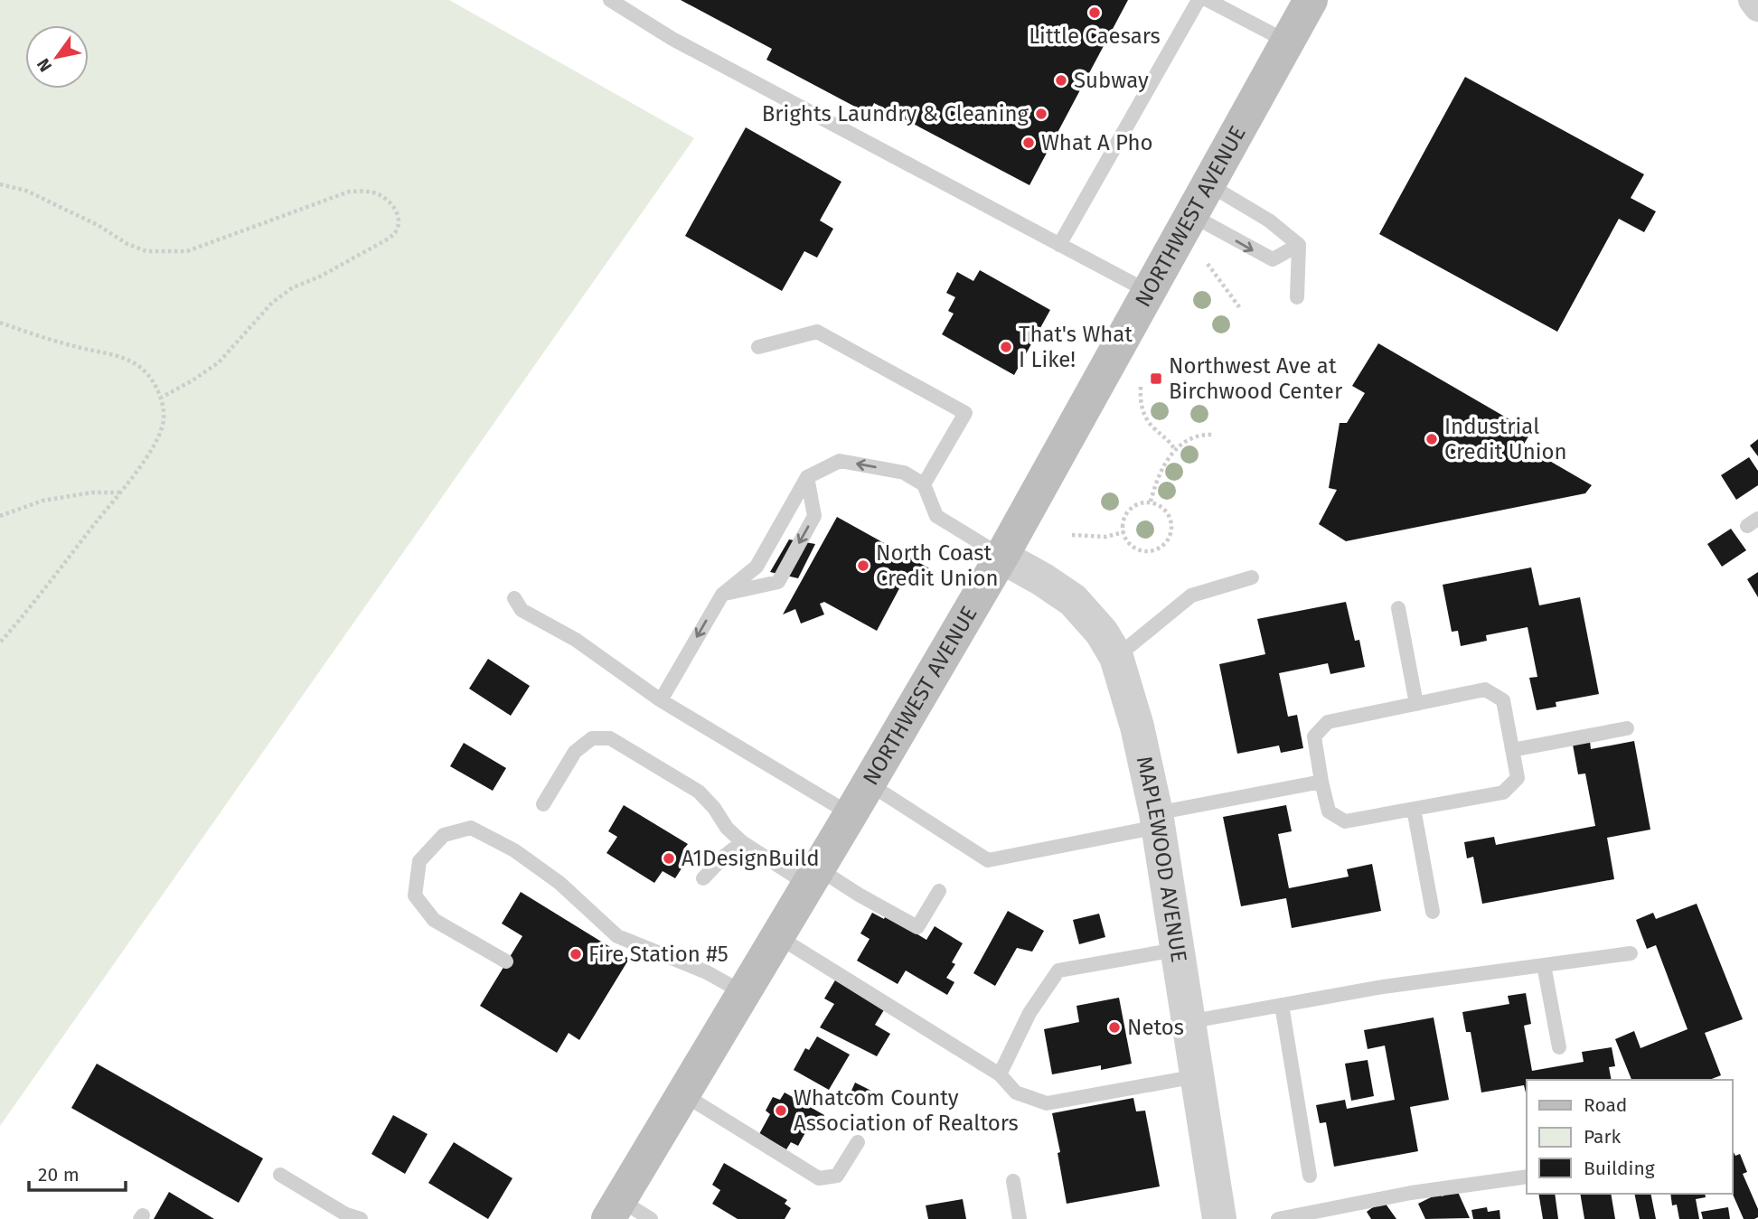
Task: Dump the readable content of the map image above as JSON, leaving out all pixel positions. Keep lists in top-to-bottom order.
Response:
{
  "streets": {
    "main road": ["NORTHWEST AVENUE"],
    "street": ["MAPLEWOOD AVENUE"]
  },
  "crossings": [
    ["NORTHWEST AVENUE", "MAPLEWOOD AVENUE"]
  ],
  "places": {
    "other": [
      "Little Caesars",
      "Subway",
      "Brights Laundry & Cleaning",
      "What A Pho",
      "That's What I Like!",
      "Industrial Credit Union",
      "North Coast Credit Union",
      "A1DesignBuild",
      "Fire Station #5",
      "Netos",
      "Whatcom County Association of Realtors"
    ],
    "transit": ["Northwest Ave at Birchwood Center"]
  },
  "legend": ["Road", "Park", "Building"],
  "scale_bar": "20 m",
  "north": "bottom left"
}
